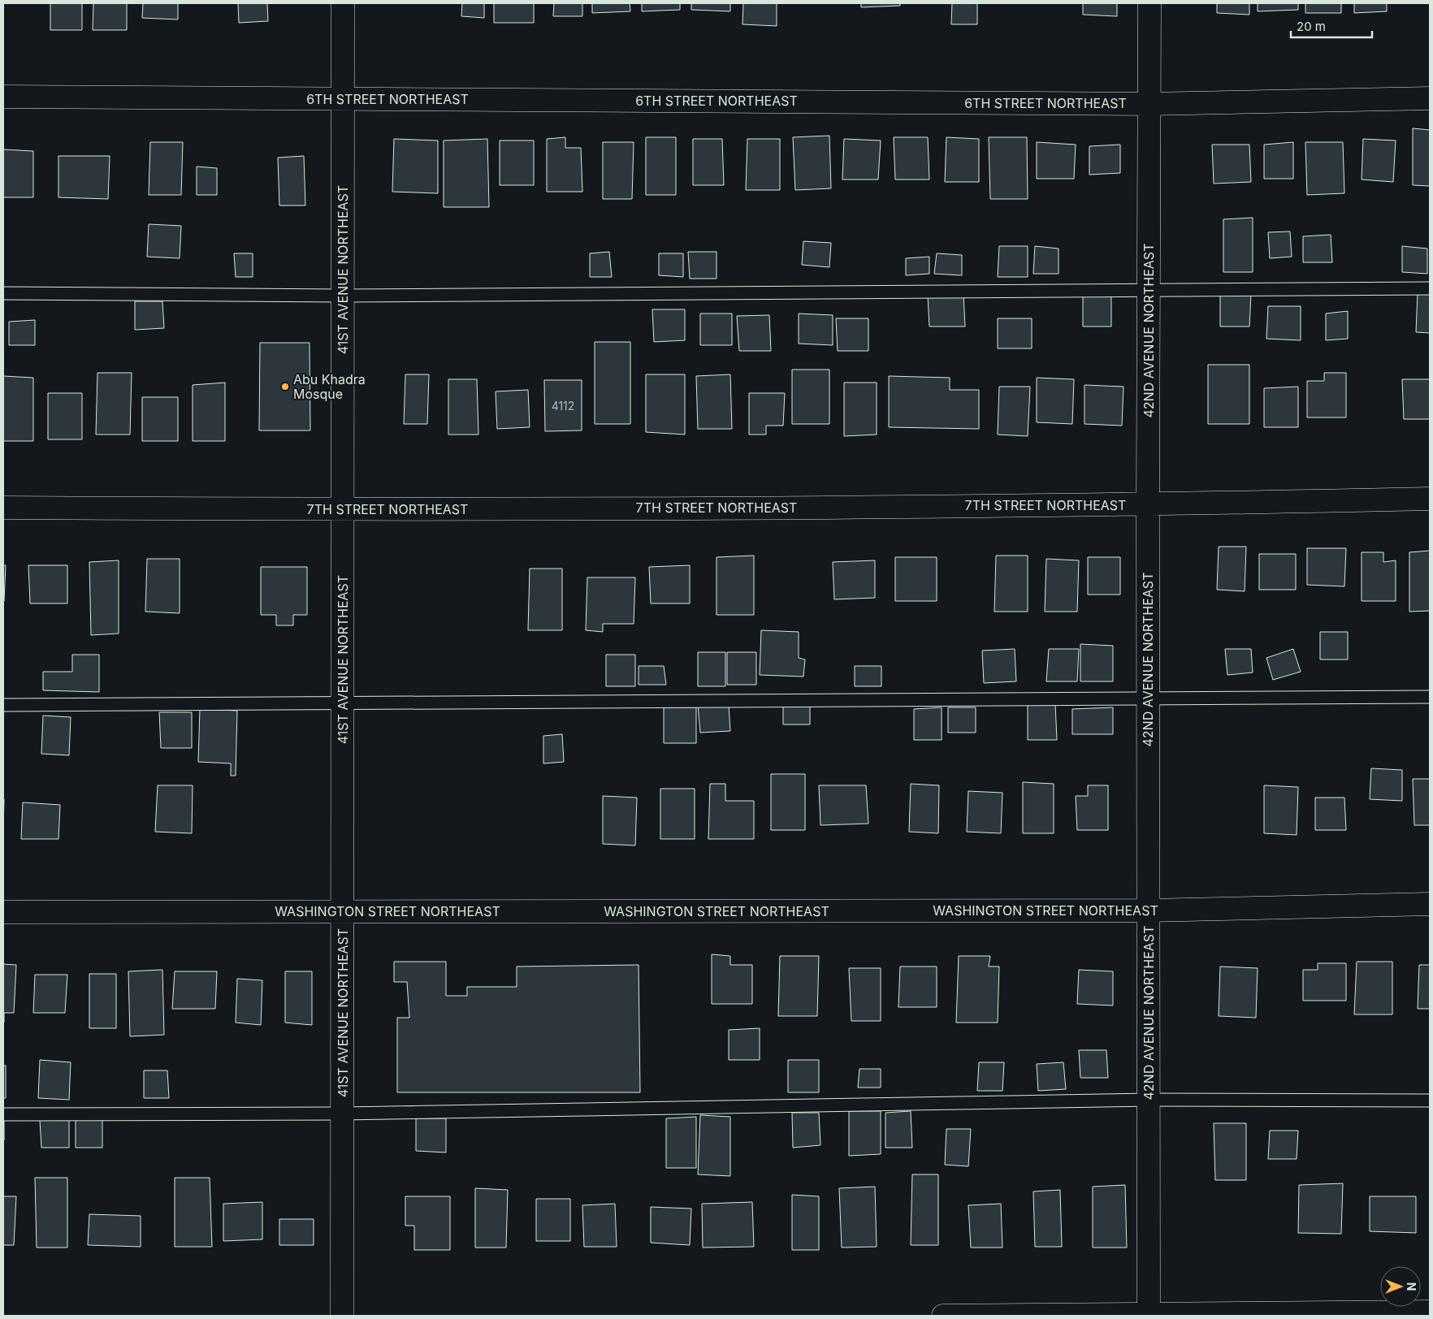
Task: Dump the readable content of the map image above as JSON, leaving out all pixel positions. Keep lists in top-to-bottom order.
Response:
{
  "streets": {
    "street": [
      "6TH STREET NORTHEAST",
      "41ST AVENUE NORTHEAST",
      "42ND AVENUE NORTHEAST",
      "7TH STREET NORTHEAST",
      "WASHINGTON STREET NORTHEAST"
    ]
  },
  "crossings": [
    ["6TH STREET NORTHEAST", "41ST AVENUE NORTHEAST"],
    ["6TH STREET NORTHEAST", "42ND AVENUE NORTHEAST"],
    ["41ST AVENUE NORTHEAST", "7TH STREET NORTHEAST"],
    ["41ST AVENUE NORTHEAST", "WASHINGTON STREET NORTHEAST"],
    ["42ND AVENUE NORTHEAST", "7TH STREET NORTHEAST"],
    ["42ND AVENUE NORTHEAST", "WASHINGTON STREET NORTHEAST"]
  ],
  "places": ["Abu Khadra Mosque"],
  "house_numbers": ["4112"],
  "scale_bar": "20 m",
  "north": "right"
}
